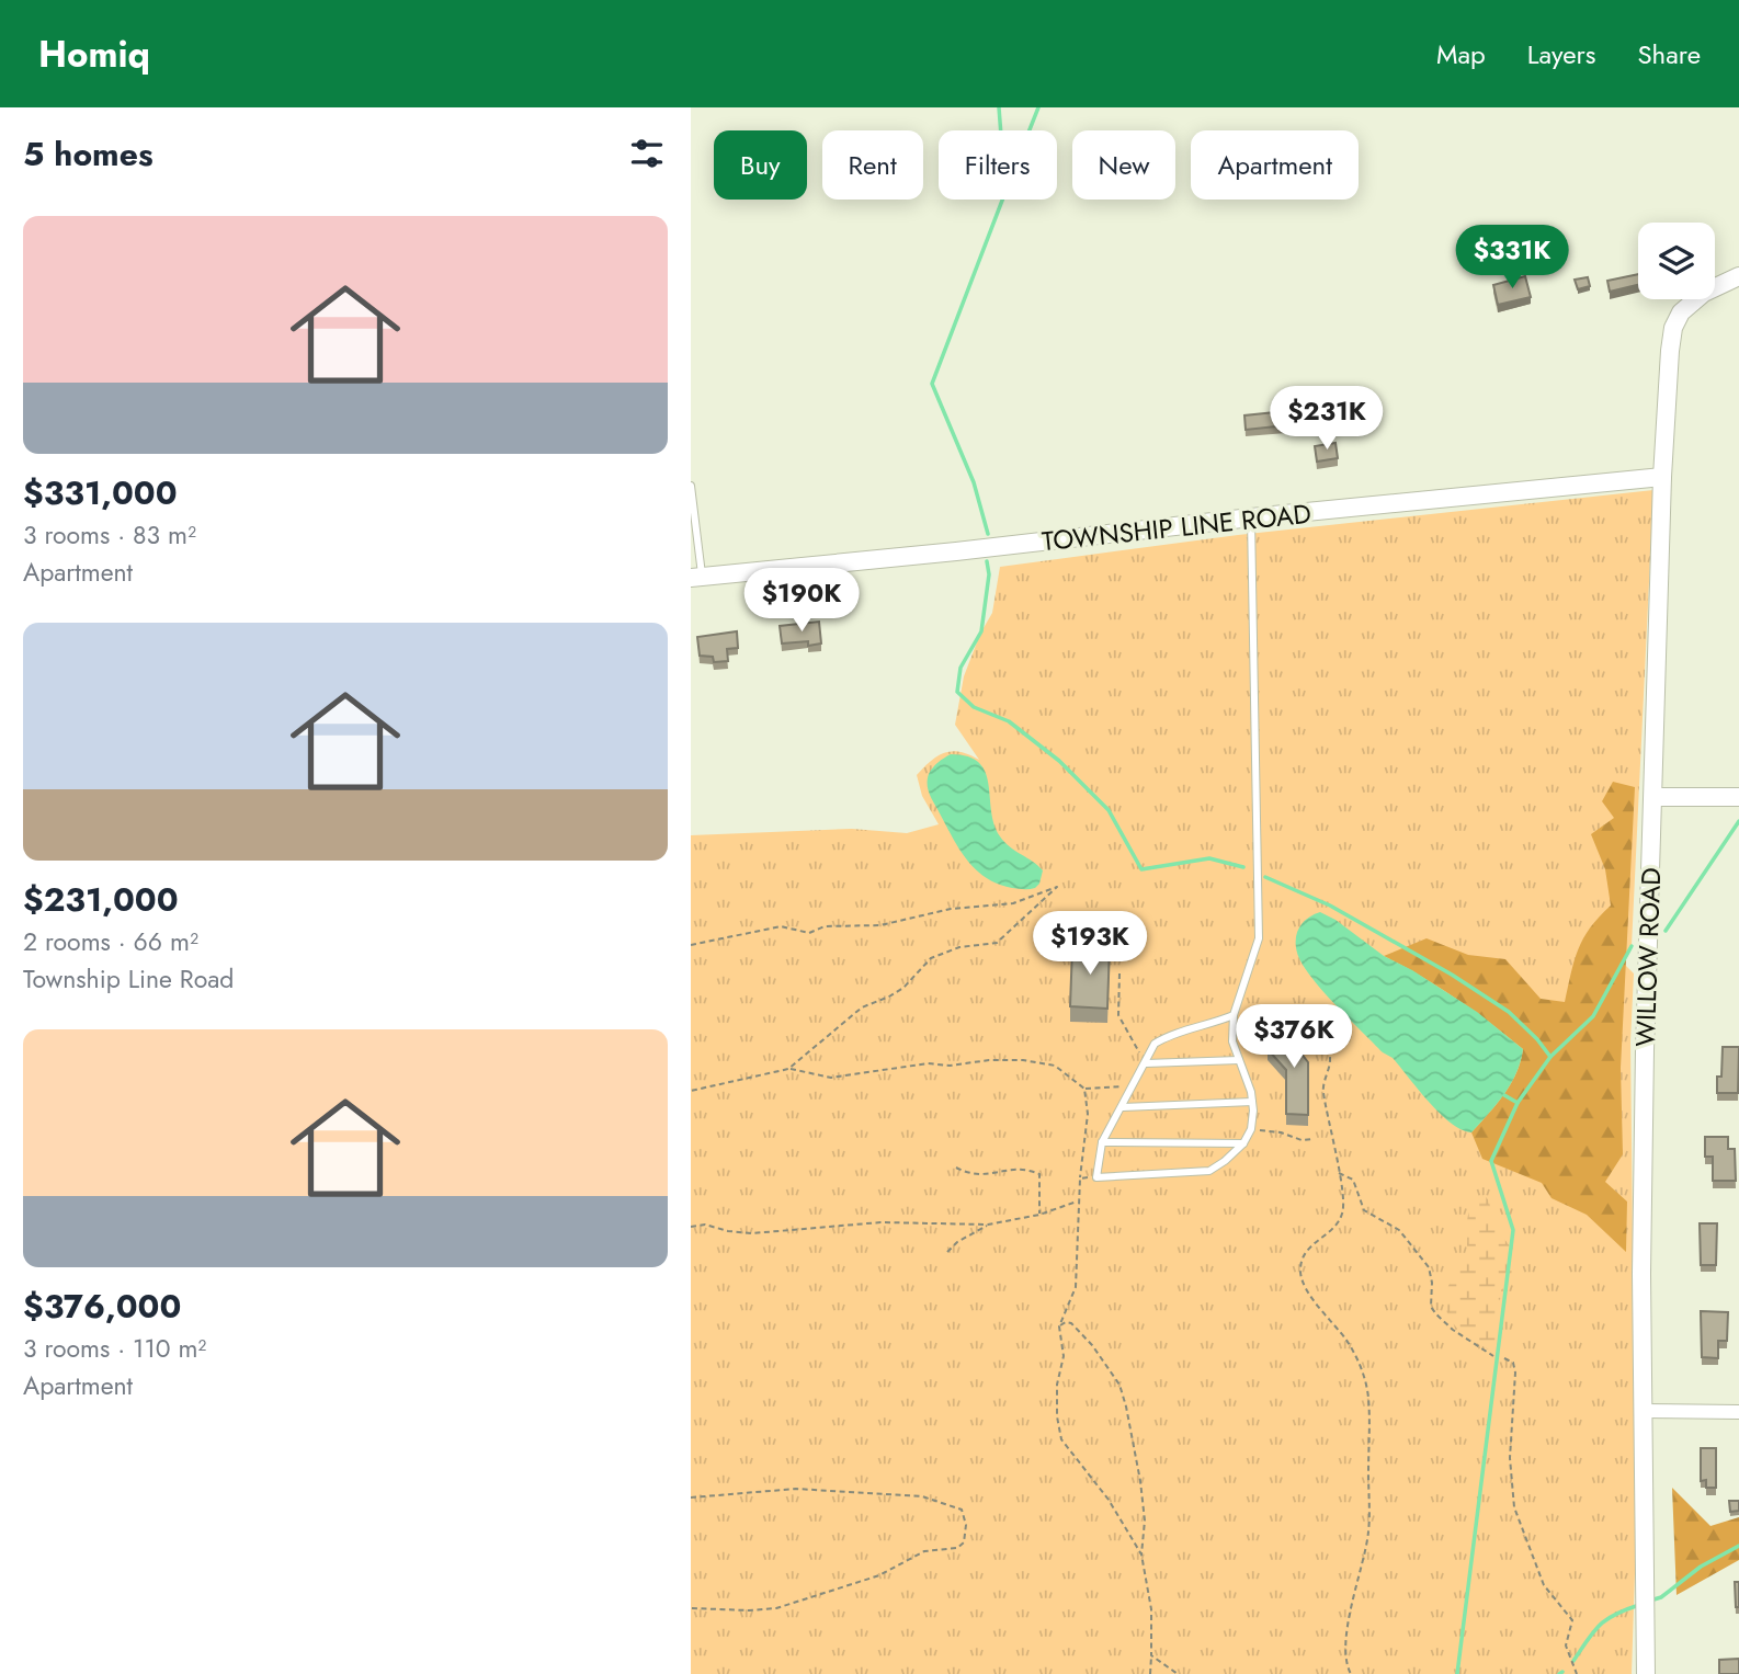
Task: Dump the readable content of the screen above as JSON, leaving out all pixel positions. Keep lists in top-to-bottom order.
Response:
{
  "streets": {
    "street": ["TOWNSHIP LINE ROAD", "WILLOW ROAD"]
  },
  "crossings": [
    ["TOWNSHIP LINE ROAD", "WILLOW ROAD"]
  ],
  "page": {
    "header": "Homiq",
    "nav": ["Map", "Layers", "Share"],
    "heading": "5 homes",
    "chip": [
      "Buy",
      "Rent",
      "Filters",
      "New",
      "Apartment"
    ],
    "list": [
      {
        "name": "$331,000",
        "note": "3 rooms · 83 m² · Apartment"
      },
      {
        "name": "$231,000",
        "note": "2 rooms · 66 m² · Township Line Road"
      },
      {
        "name": "$376,000",
        "note": "3 rooms · 110 m² · Apartment"
      }
    ],
    "price": [
      "$331K",
      "$231K",
      "$190K",
      "$193K",
      "$376K"
    ]
  }
}
